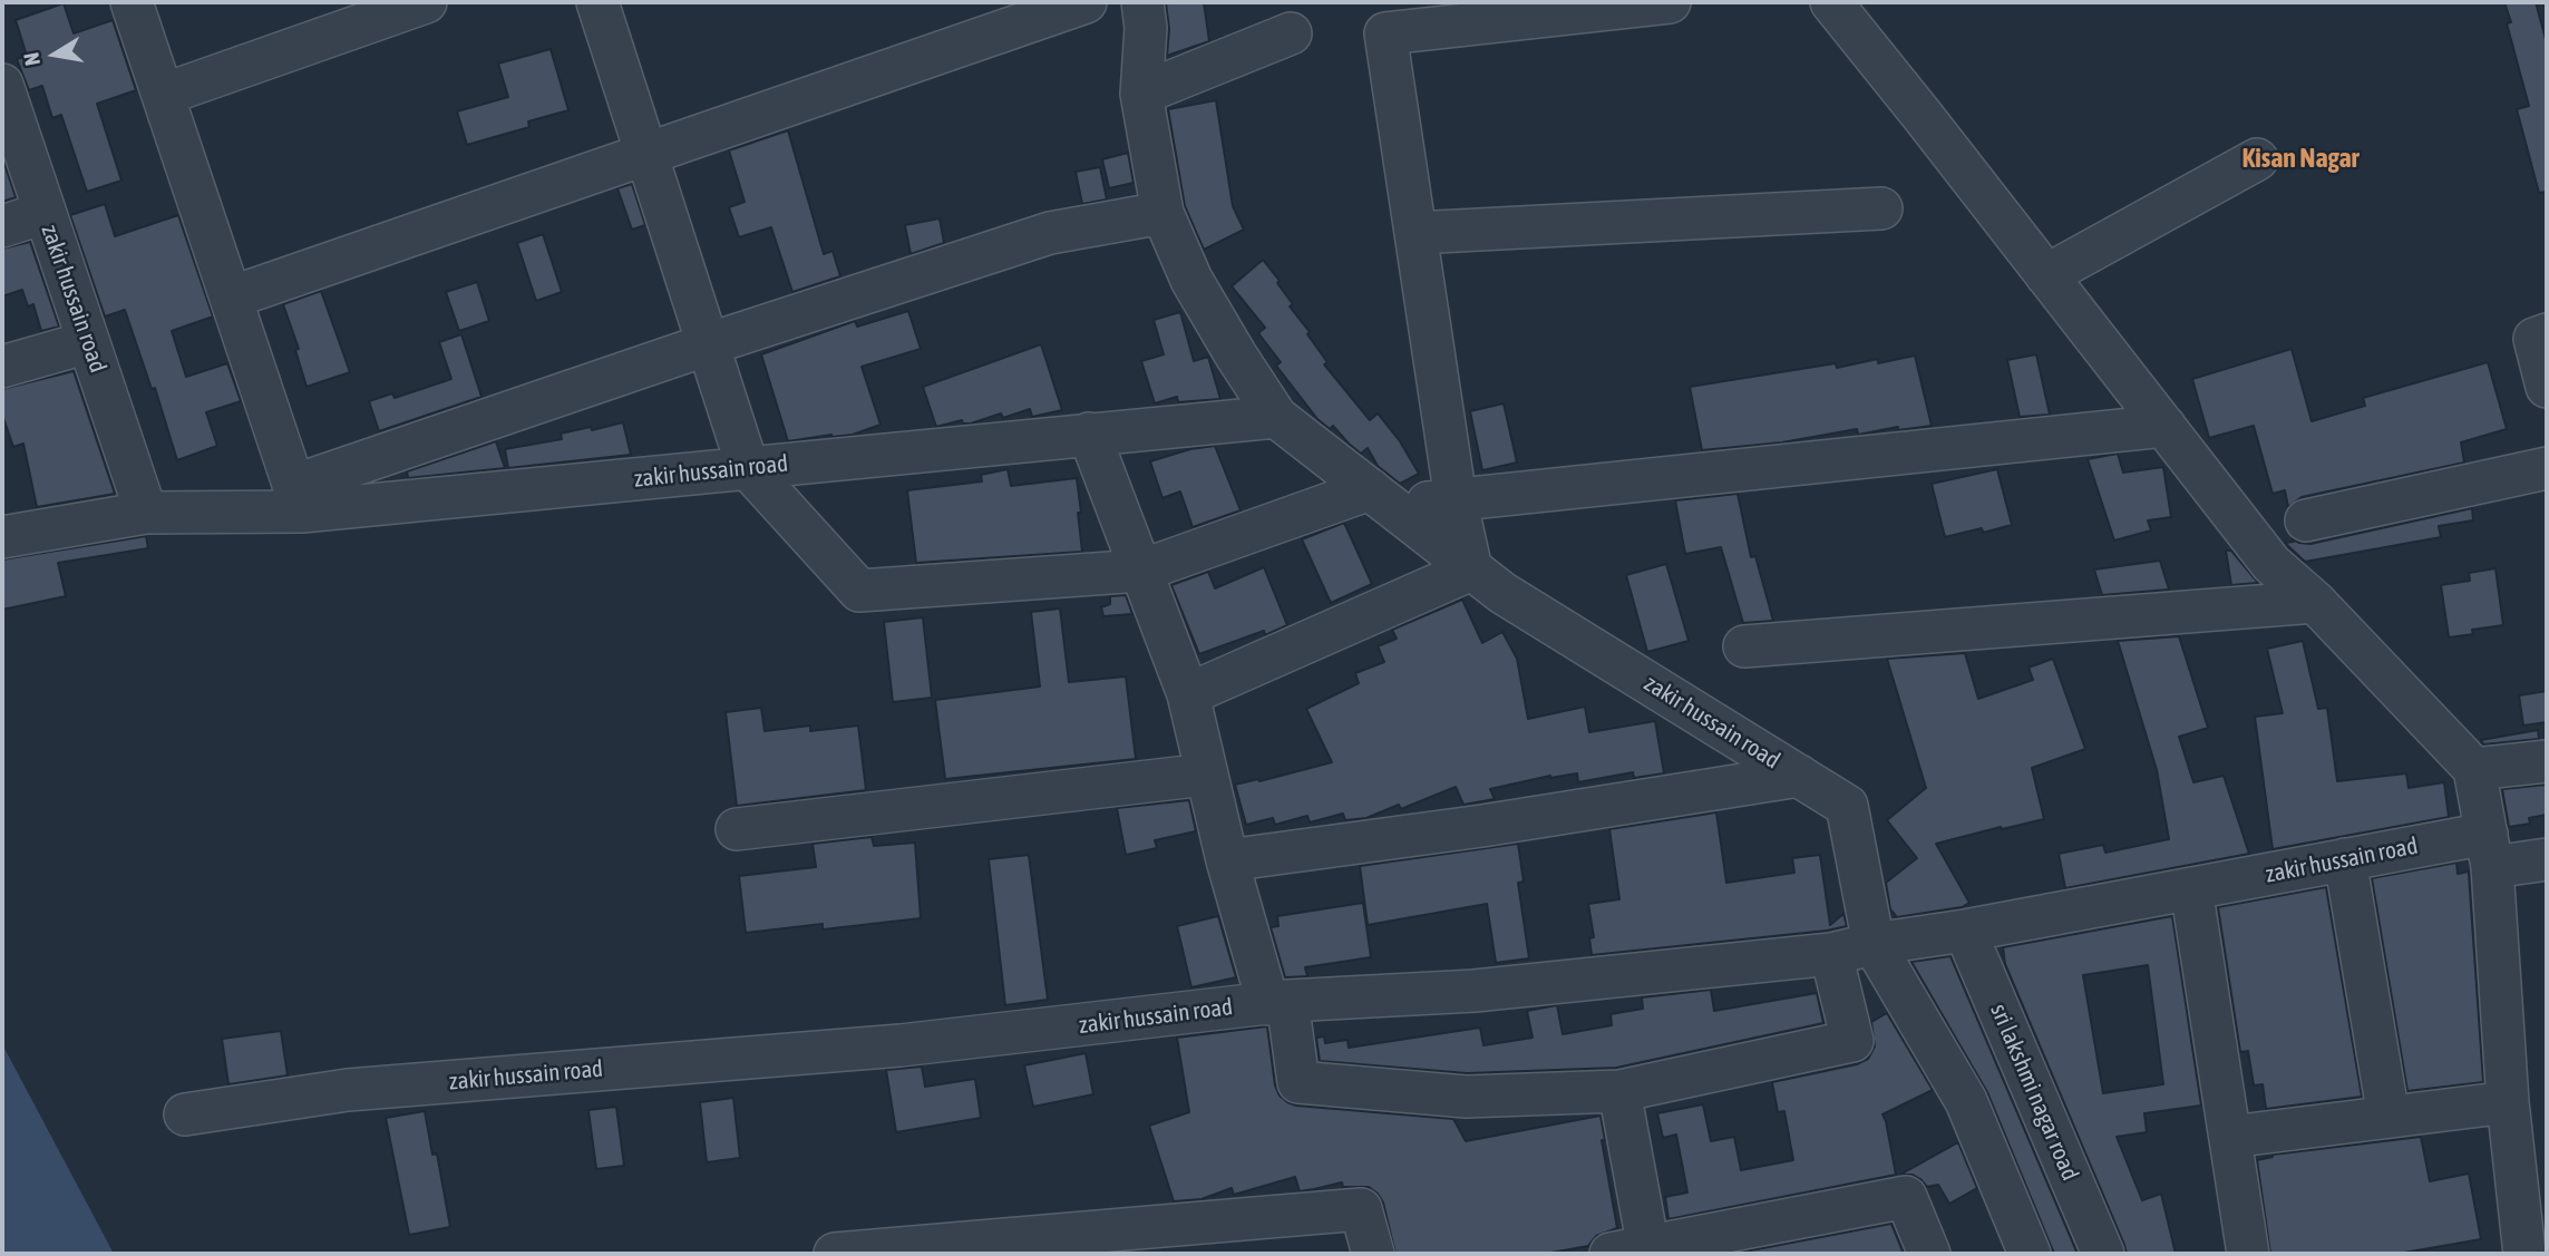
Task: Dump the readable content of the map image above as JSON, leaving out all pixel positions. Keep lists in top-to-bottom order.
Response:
{
  "streets": {
    "street": ["zakir hussain road", "sri lakshmi nagar road"]
  },
  "crossings": [
    ["zakir hussain road", "sri lakshmi nagar road"]
  ],
  "districts": ["Kisan Nagar"],
  "north": "left"
}
